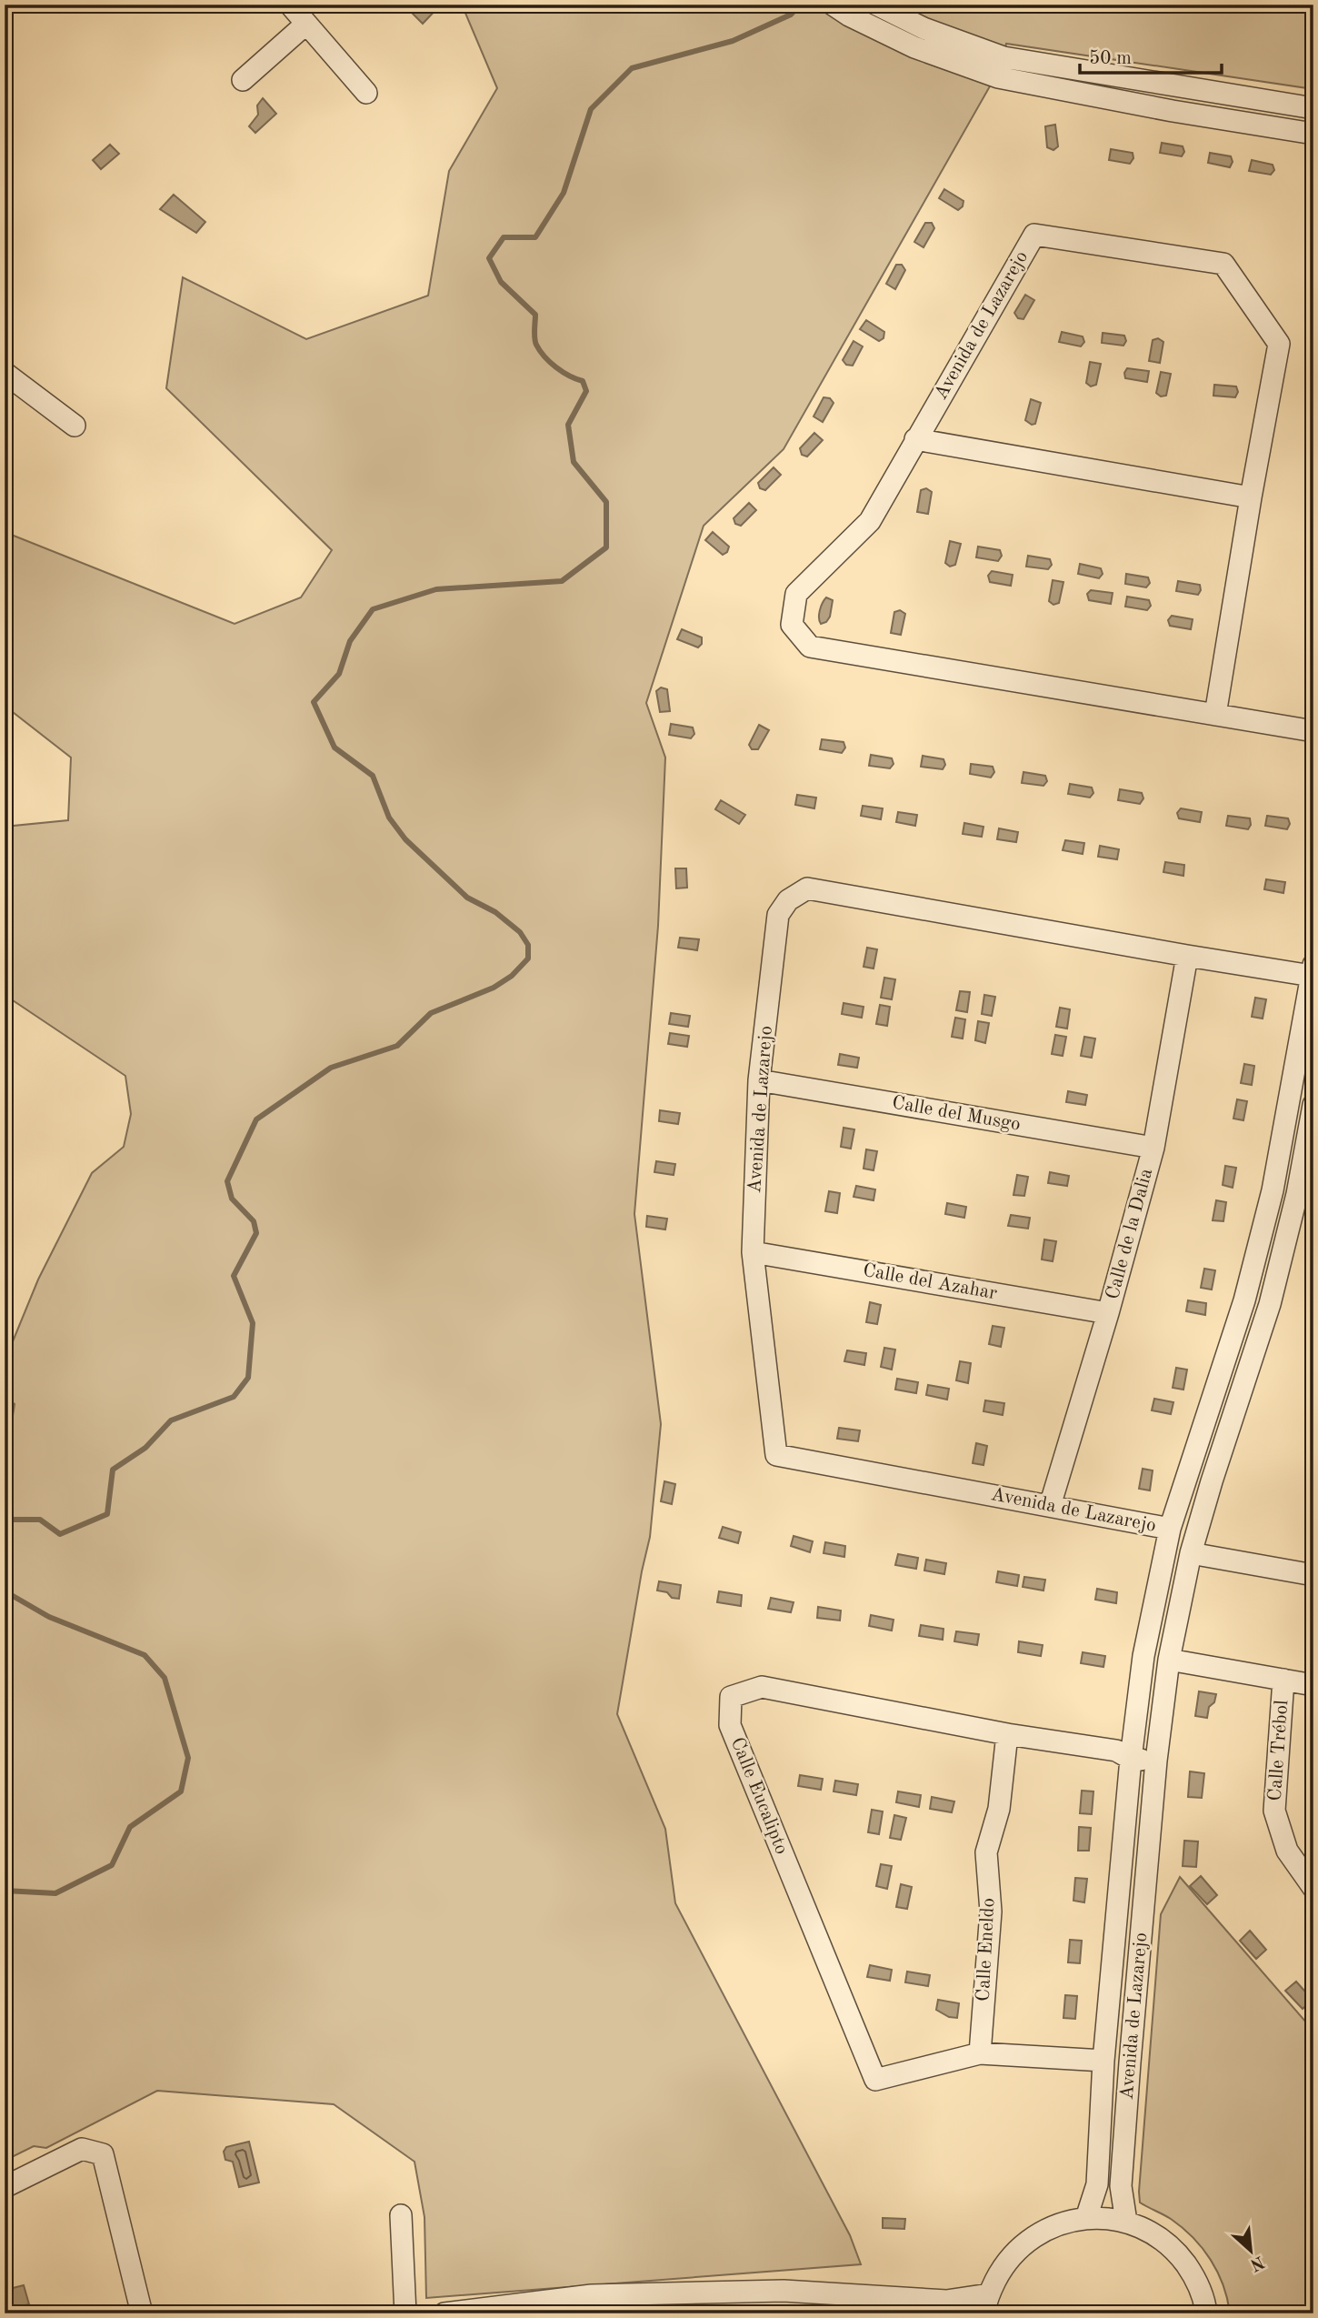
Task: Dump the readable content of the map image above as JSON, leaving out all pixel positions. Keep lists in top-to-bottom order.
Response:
{
  "streets": {
    "street": [
      "Avenida de Lazarejo",
      "Calle del Musgo",
      "Calle de la Dalia",
      "Calle del Azahar",
      "Calle Trébol",
      "Calle Eucalipto",
      "Calle Eneldo"
    ]
  },
  "crossings": [
    ["Avenida de Lazarejo", "Calle del Musgo"],
    ["Avenida de Lazarejo", "Calle de la Dalia"],
    ["Avenida de Lazarejo", "Calle del Azahar"],
    ["Avenida de Lazarejo", "Calle Eucalipto"],
    ["Calle del Musgo", "Calle de la Dalia"],
    ["Calle de la Dalia", "Calle del Azahar"],
    ["Calle Eucalipto", "Calle Eneldo"]
  ],
  "scale_bar": "50 m",
  "north": "bottom right"
}
